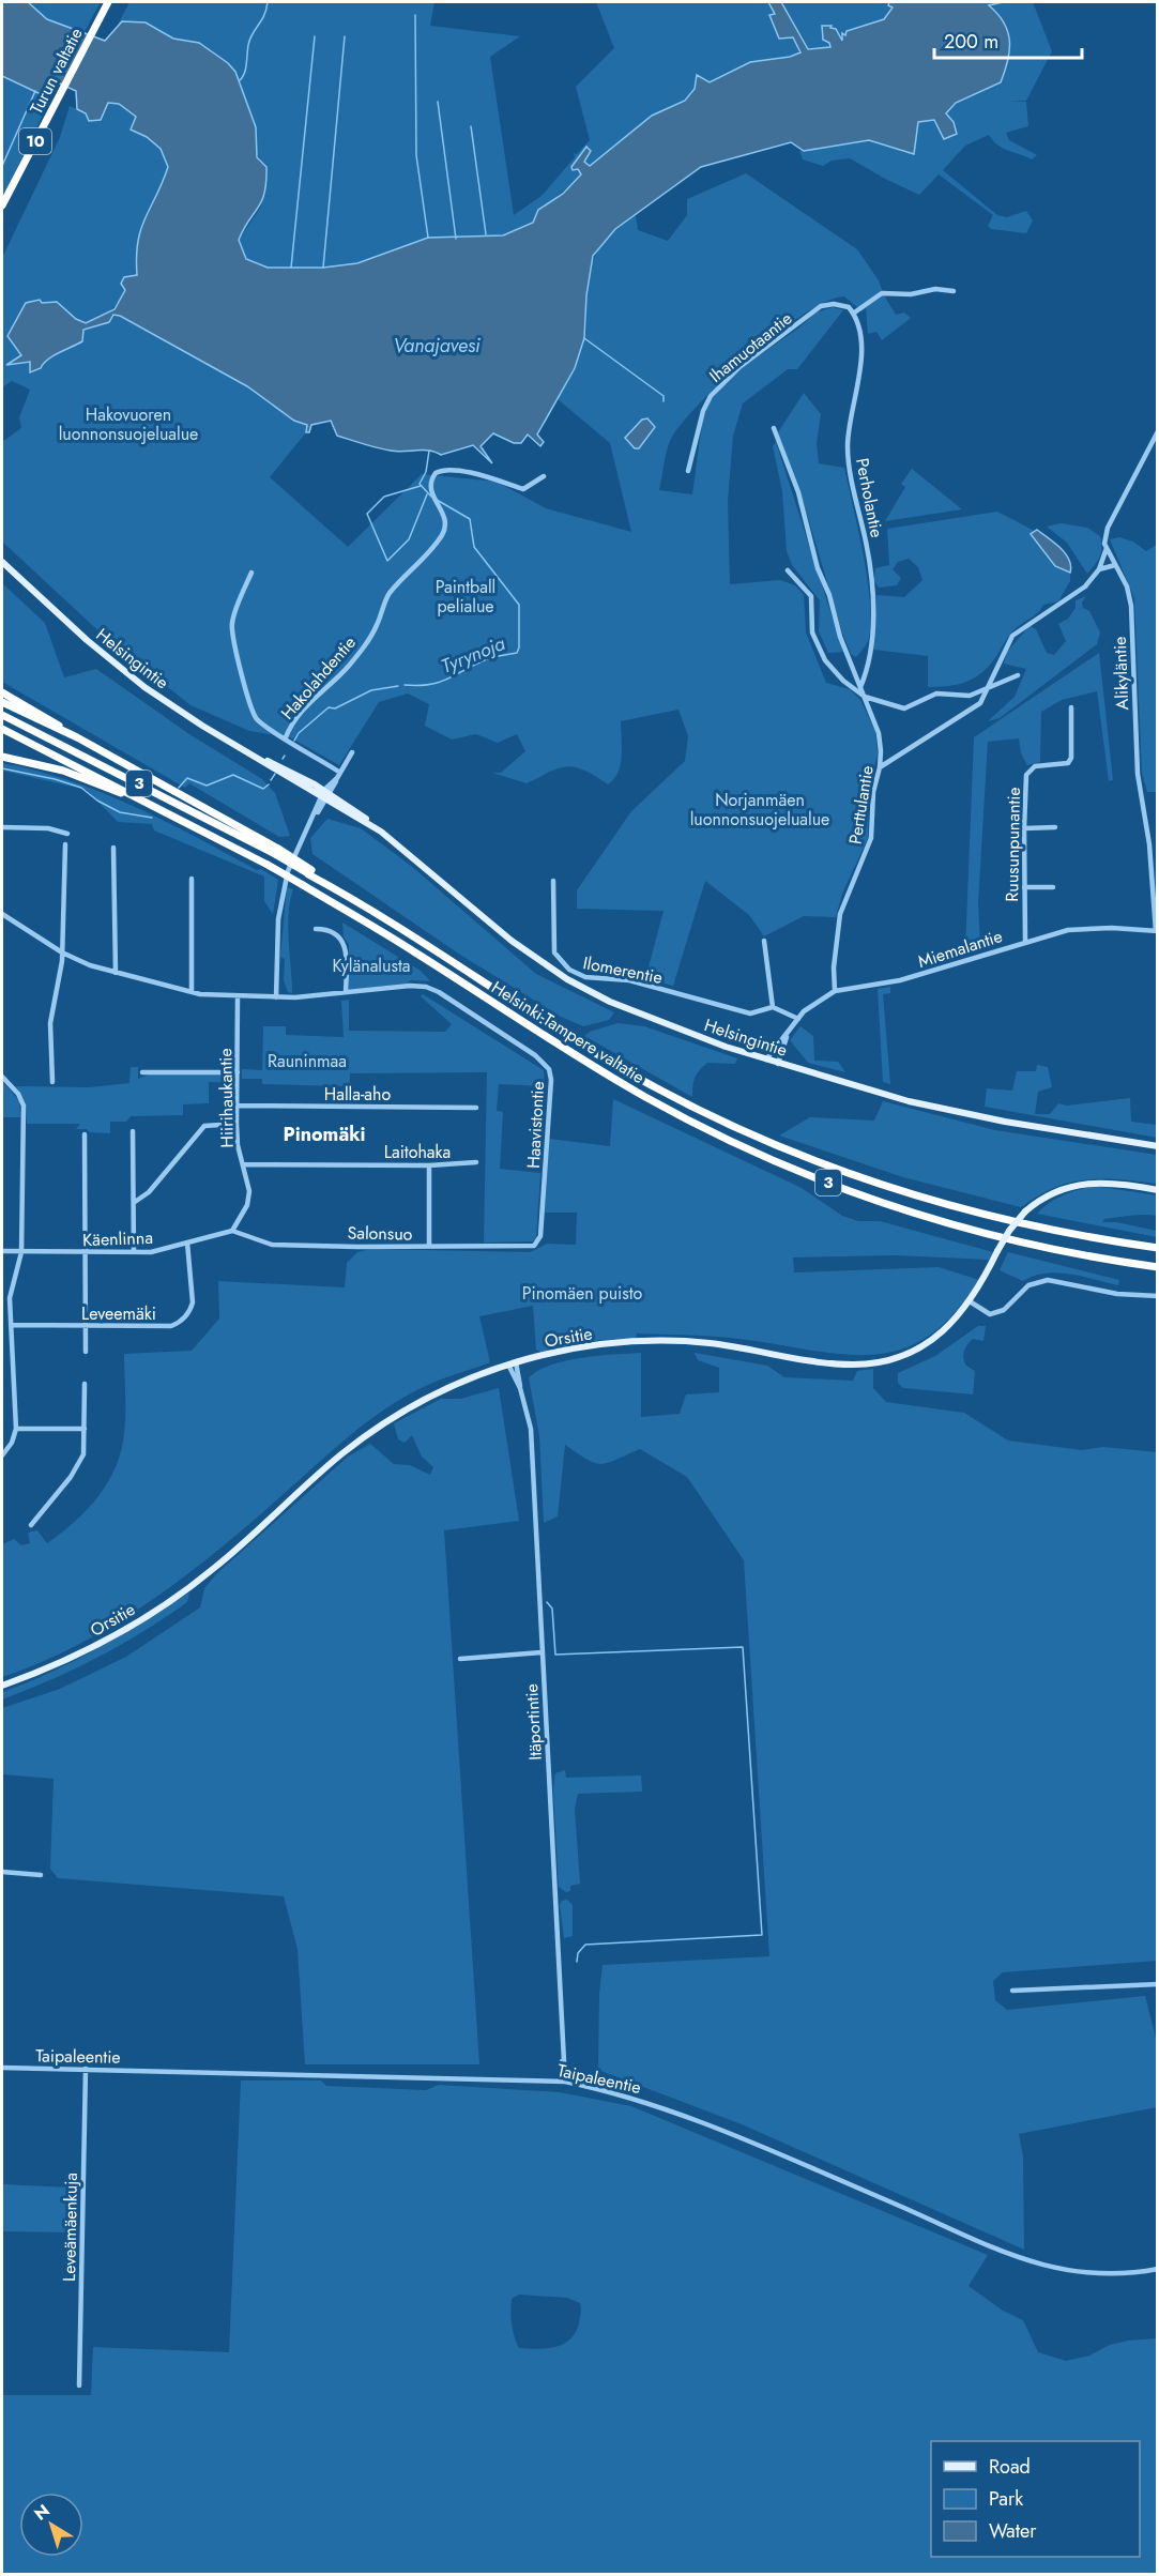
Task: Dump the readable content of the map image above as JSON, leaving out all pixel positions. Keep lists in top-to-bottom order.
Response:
{
  "streets": {
    "highway": [
      "Turun valtatie",
      "10",
      "3",
      "Helsinki-Tampere valtatie"
    ],
    "main road": ["Helsingintie", "Orsitie"],
    "street": [
      "Ihamuotaantie",
      "Perholantie",
      "Alikyläntie",
      "Hakolahdentie",
      "Perttulantie",
      "Ruusunpunantie",
      "Miemalantie",
      "Ilomerentie",
      "Halla-aho",
      "Hiirihaukantie",
      "Haavistontie",
      "Laitohaka",
      "Salonsuo",
      "Käenlinna",
      "Leveemäki",
      "Itäportintie",
      "Taipaleentie",
      "Leveämäenkuja"
    ]
  },
  "crossings": [
    ["Ihamuotaantie", "Perholantie"],
    ["Perholantie", "Perttulantie"],
    ["Helsingintie", "Miemalantie"],
    ["Alikyläntie", "Miemalantie"],
    ["Perttulantie", "Miemalantie"],
    ["Ruusunpunantie", "Miemalantie"],
    ["Halla-aho", "Hiirihaukantie"],
    ["Hiirihaukantie", "Laitohaka"],
    ["Hiirihaukantie", "Salonsuo"],
    ["Hiirihaukantie", "Käenlinna"],
    ["Haavistontie", "Salonsuo"],
    ["Salonsuo", "Käenlinna"],
    ["Käenlinna", "Leveemäki"],
    ["Orsitie", "Itäportintie"],
    ["Itäportintie", "Taipaleentie"],
    ["Taipaleentie", "Leveämäenkuja"]
  ],
  "districts": ["Pinomäki"],
  "water": ["Vanajavesi", "Tyrynoja"],
  "parks": [
    "Hakovuoren luonnonsuojelualue",
    "Paintball pelialue",
    "Norjanmäen luonnonsuojelualue",
    "Kylänalusta",
    "Rauninmaa",
    "Pinomäen puisto"
  ],
  "legend": ["Road", "Park", "Water"],
  "scale_bar": "200 m",
  "north": "top left"
}
